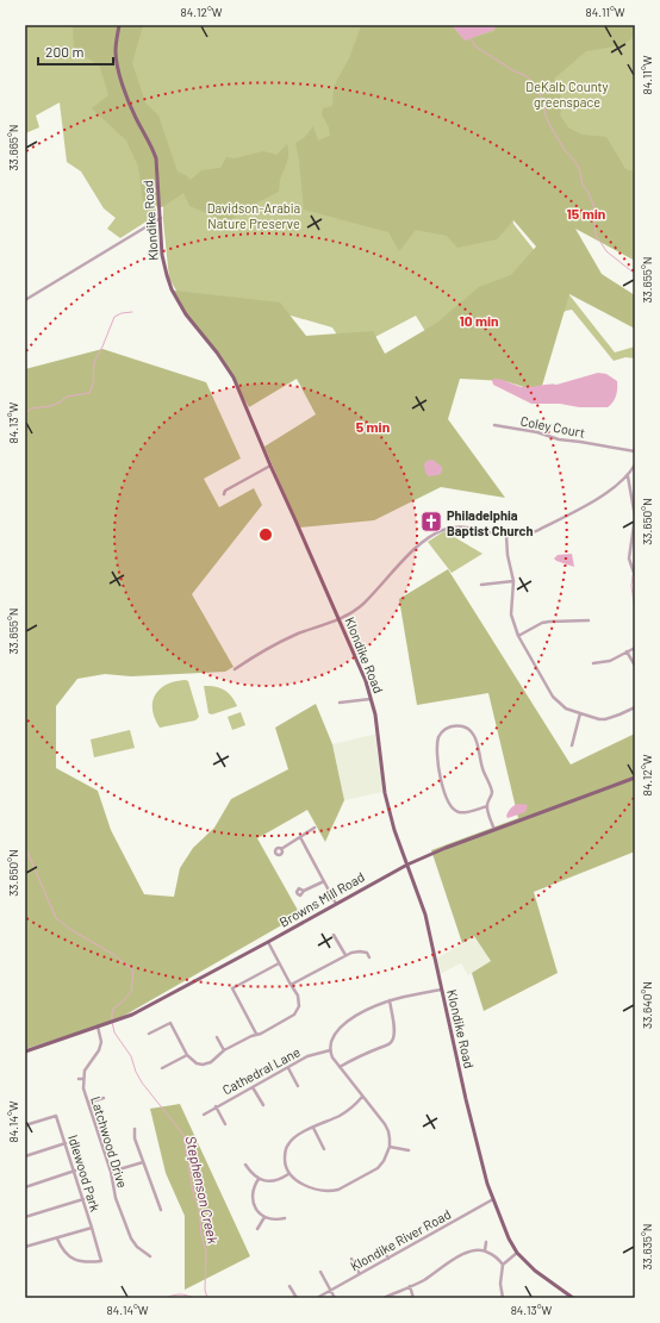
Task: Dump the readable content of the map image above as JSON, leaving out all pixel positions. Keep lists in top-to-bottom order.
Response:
{
  "streets": {
    "main road": ["Klondike Road", "Browns Mill Road"],
    "street": [
      "Coley Court",
      "Cathedral Lane",
      "Latchwood Drive",
      "Idlewood Park",
      "Klondike River Road"
    ]
  },
  "crossings": [
    ["Klondike Road", "Browns Mill Road"],
    ["Klondike Road", "Klondike River Road"]
  ],
  "water": ["Stephenson Creek"],
  "parks": ["DeKalb County greenspace", "Davidson-Arabia Nature Preserve"],
  "places": {
    "church": ["Philadelphia Baptist Church"]
  },
  "scale_bar": "200 m",
  "coordinates": [
    "84.12°W",
    "84.11°W",
    "33.665°N",
    "33.655°N",
    "84.13°W",
    "33.650°N",
    "33.640°N",
    "84.14°W",
    "33.635°N"
  ],
  "rings": ["15 min", "10 min", "5 min"]
}
